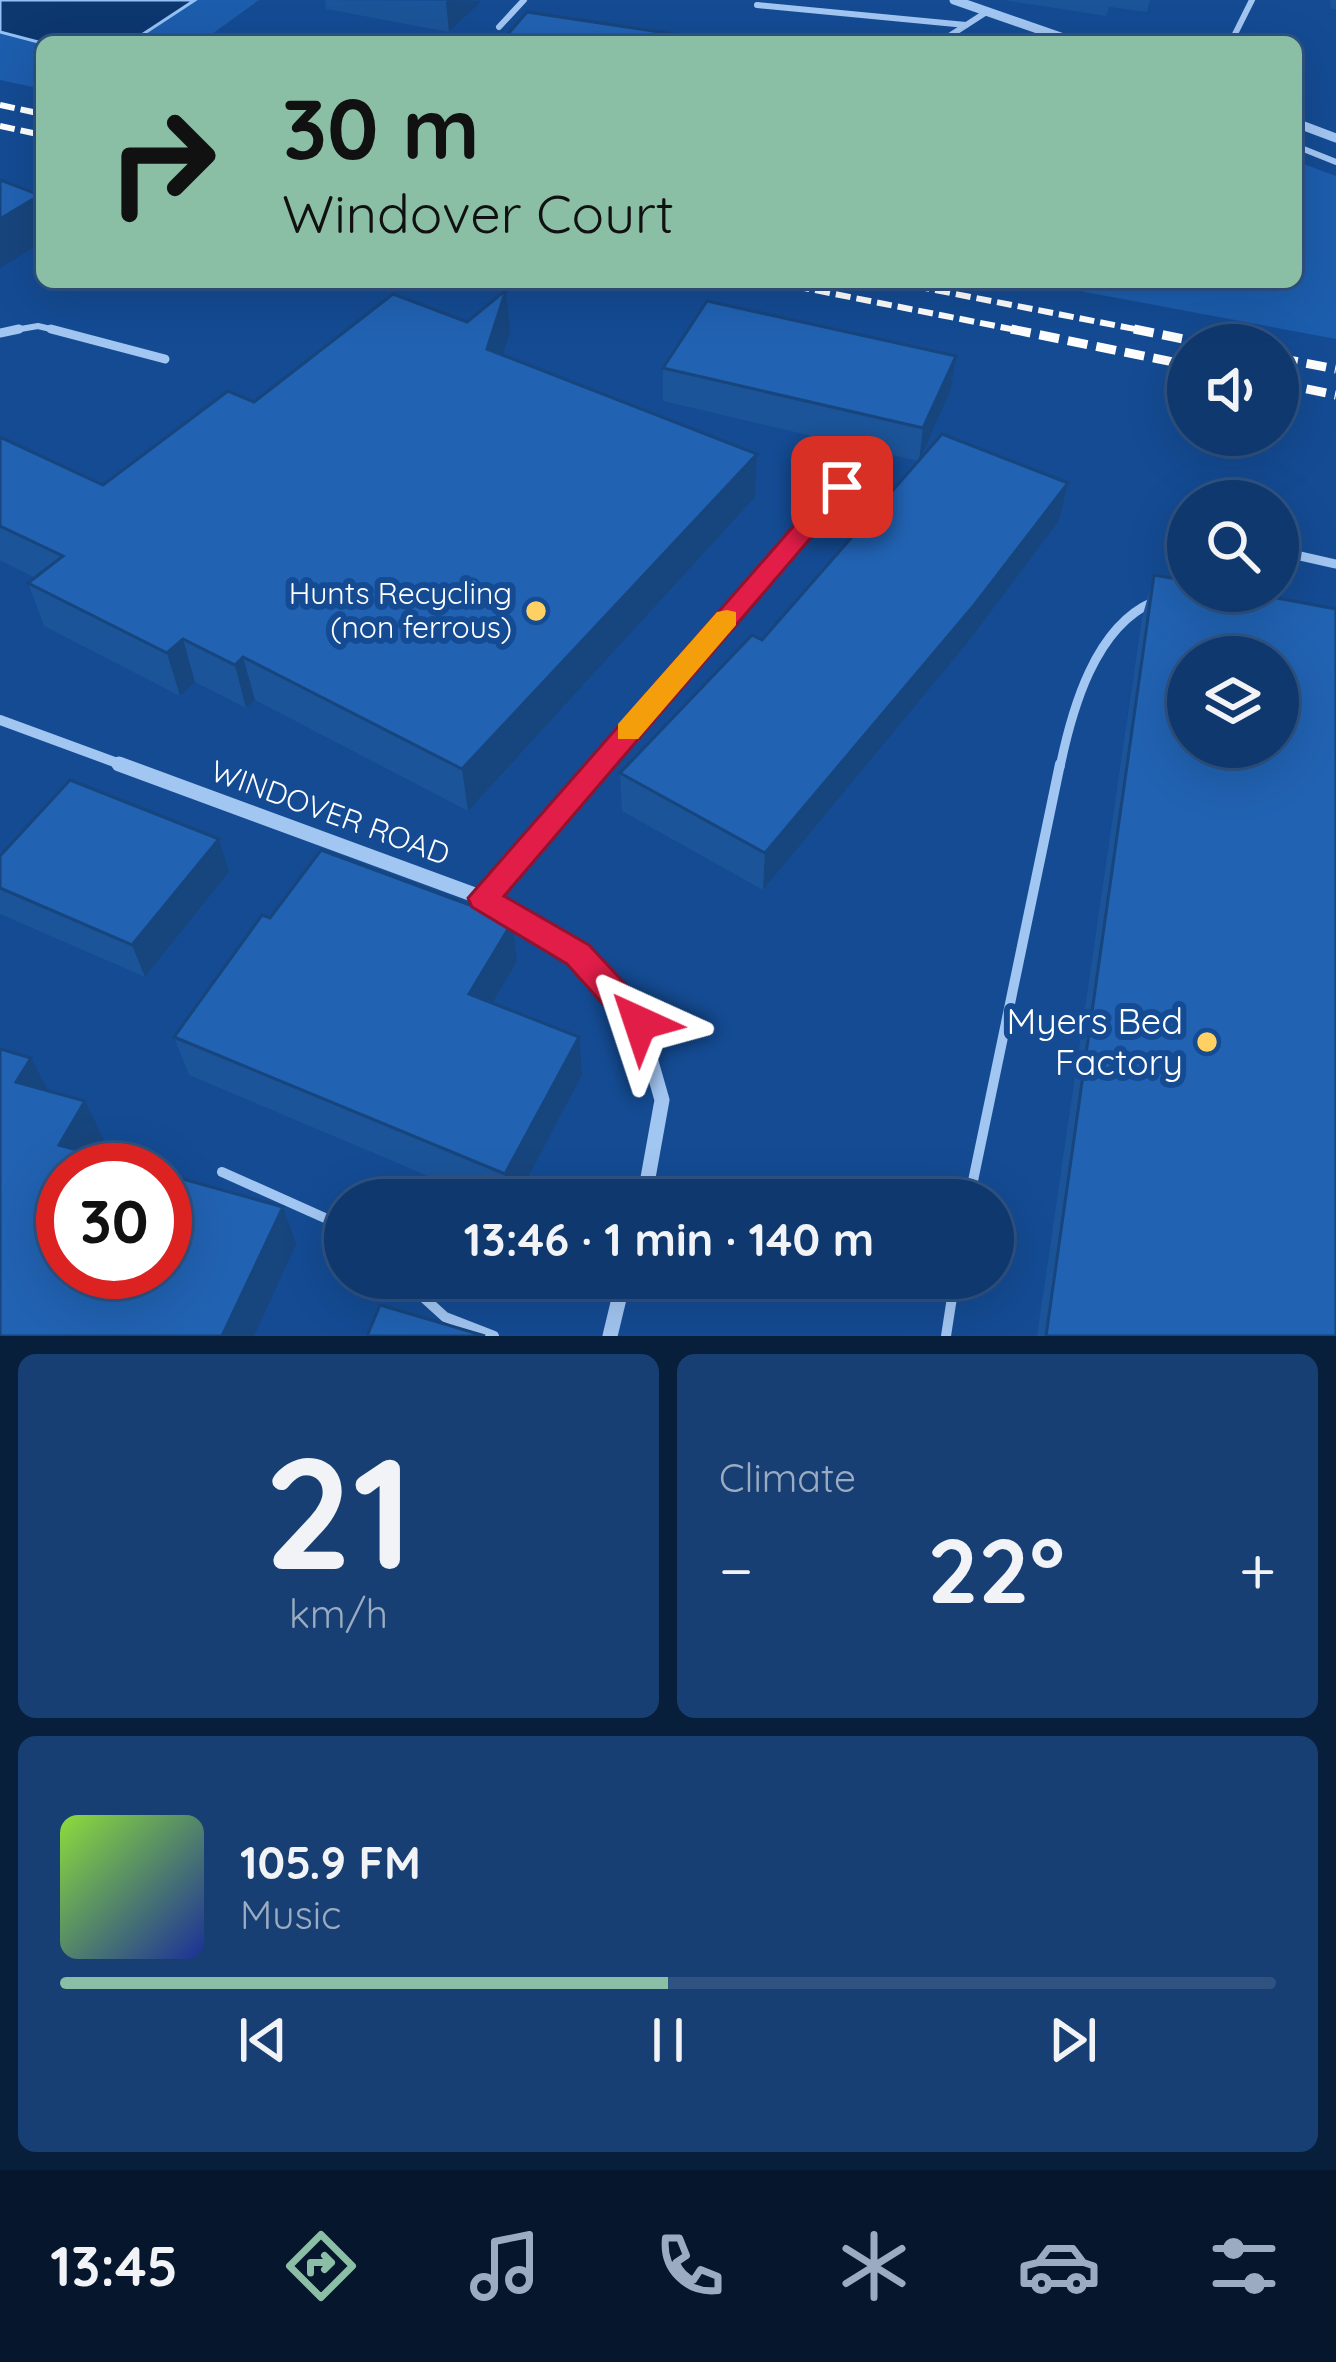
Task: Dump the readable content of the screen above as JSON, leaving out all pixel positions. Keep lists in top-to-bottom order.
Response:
{
  "streets": {
    "street": ["WINDOVER ROAD"]
  },
  "places": ["Hunts Recycling (non ferrous)", "Myers Bed Factory"],
  "page": {
    "turn": ["30 m", "Windover Court"],
    "limit": "30",
    "trip": "13:46 · 1 min · 140 m",
    "tile": [
      ["21", "km/h"],
      "Climate"
    ],
    "heat": ["−", "22°", "+"],
    "song": ["105.9 FM", "Music"],
    "tabs": "13:45"
  }
}
